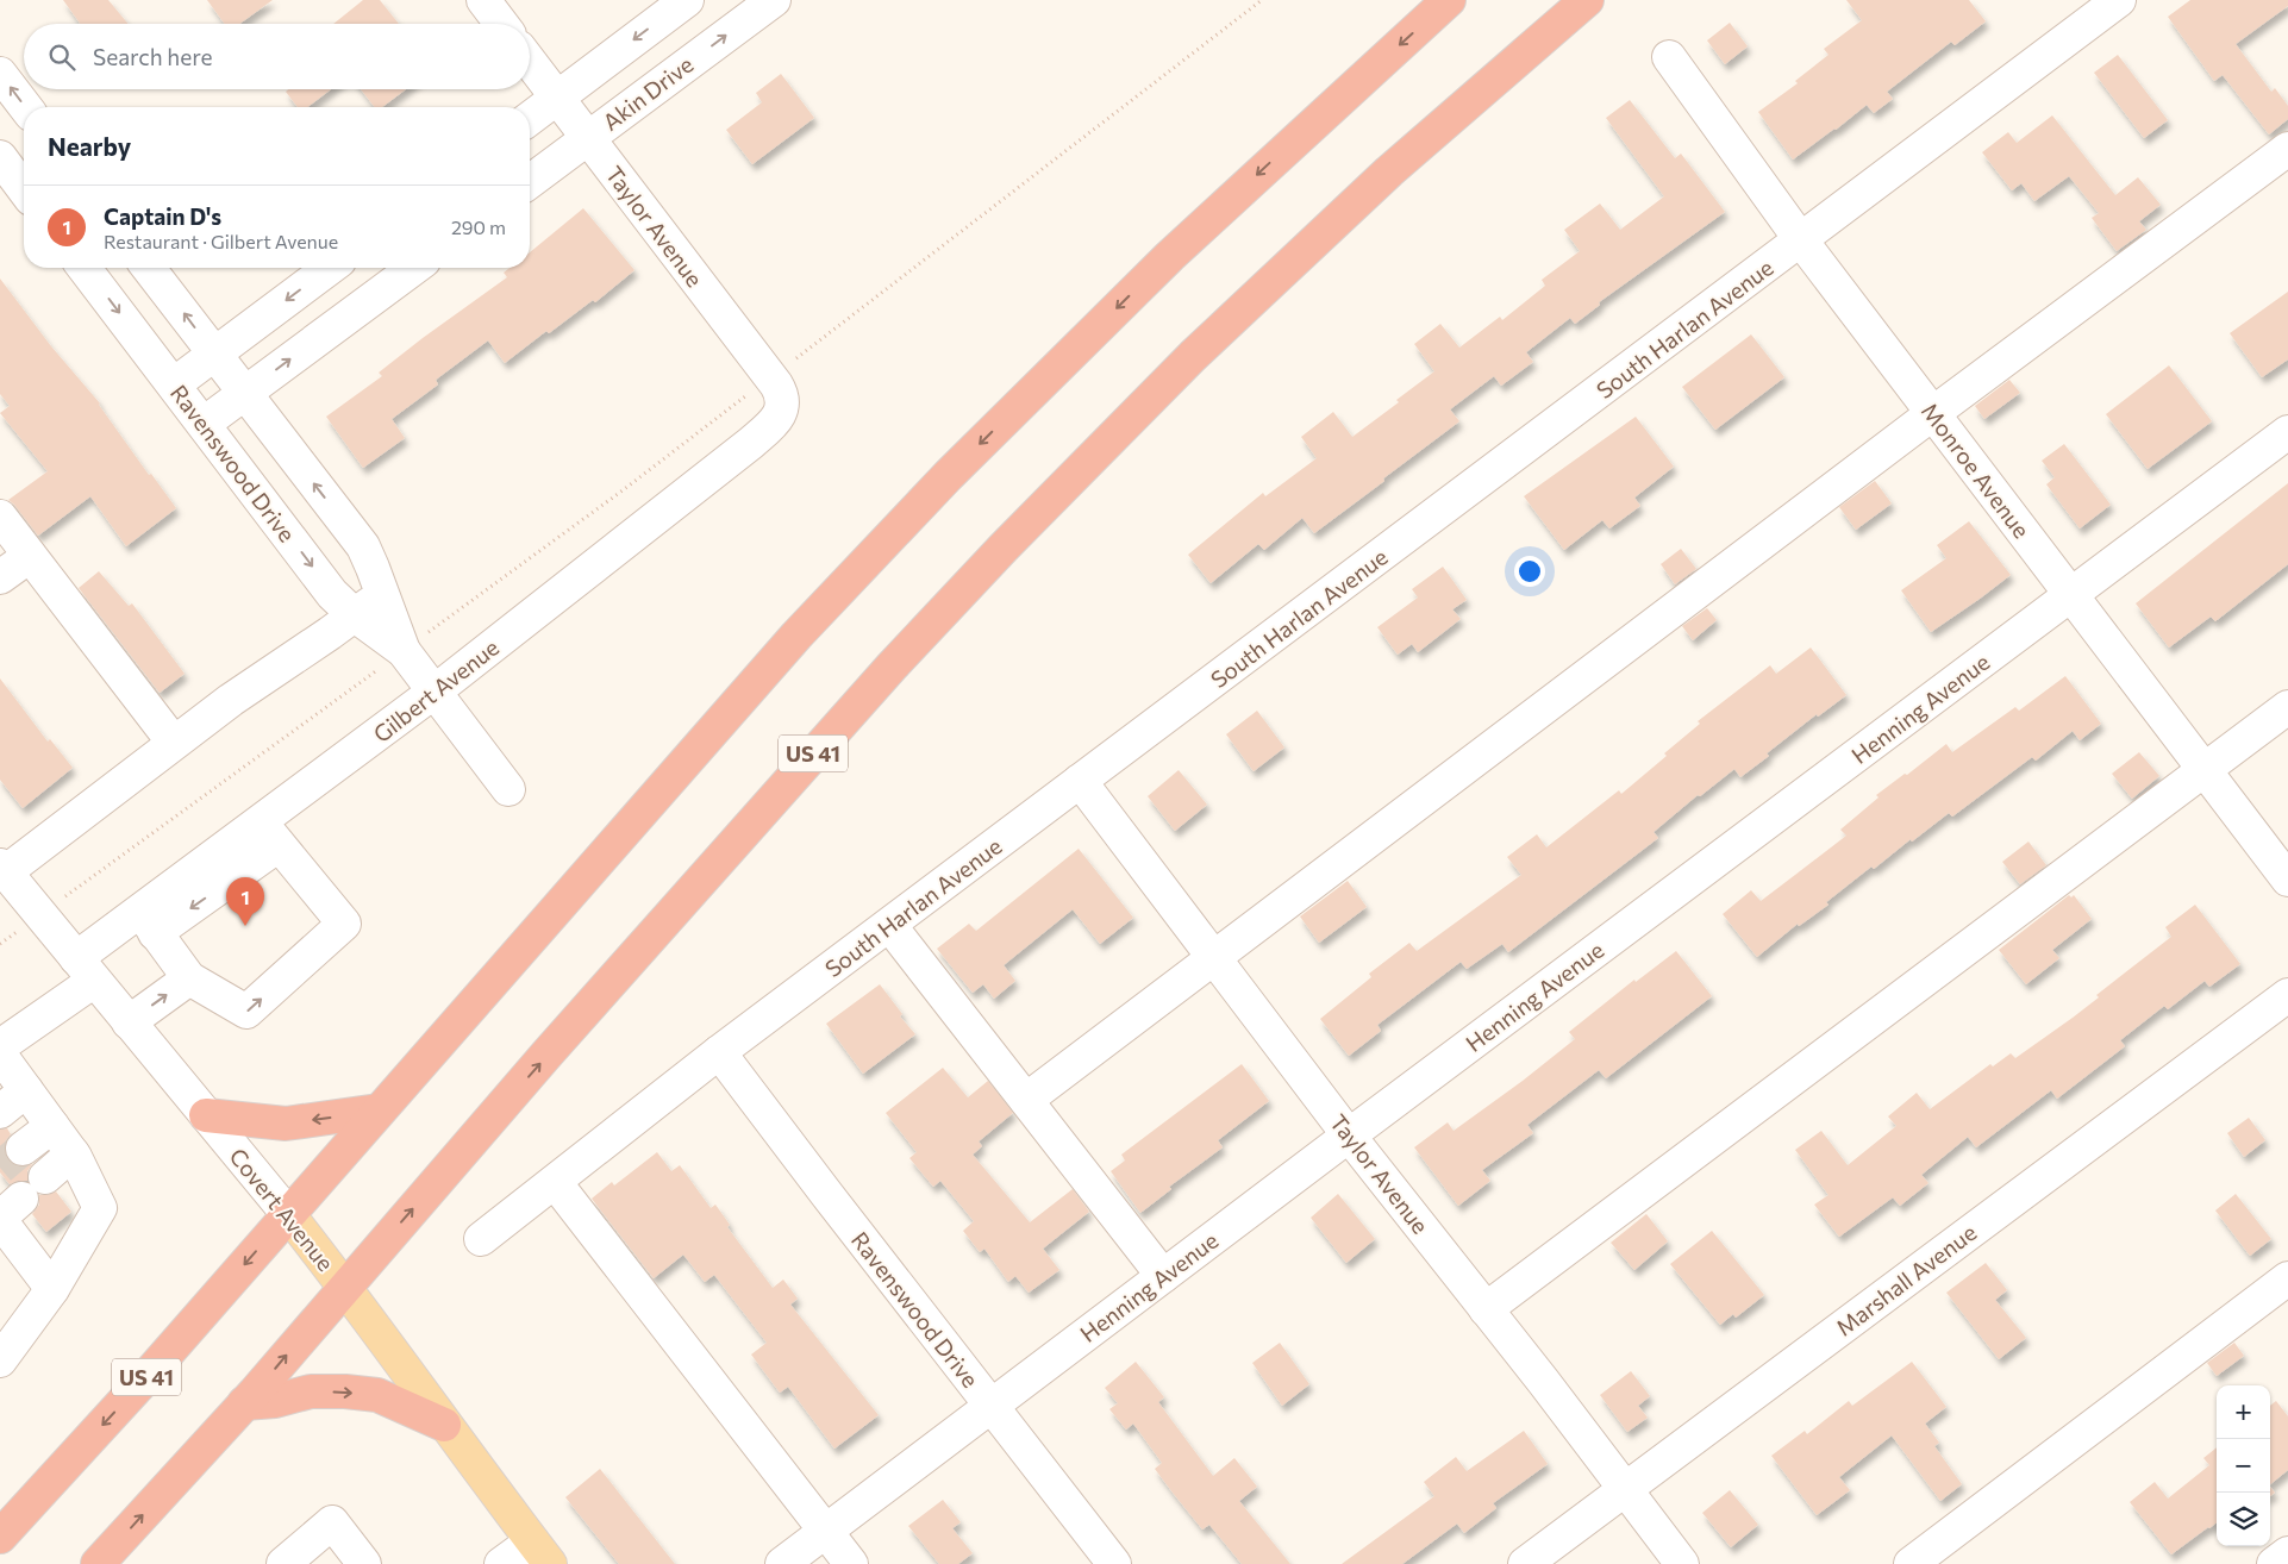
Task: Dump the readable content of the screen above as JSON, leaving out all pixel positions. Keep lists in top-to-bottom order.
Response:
{
  "streets": {
    "highway": ["US 41"],
    "main road": ["Covert Avenue"],
    "street": [
      "Akin Drive",
      "Taylor Avenue",
      "South Harlan Avenue",
      "Ravenswood Drive",
      "Monroe Avenue",
      "Gilbert Avenue",
      "Henning Avenue",
      "Marshall Avenue"
    ]
  },
  "crossings": [
    ["Akin Drive", "Taylor Avenue"],
    ["Taylor Avenue", "South Harlan Avenue"],
    ["Taylor Avenue", "Gilbert Avenue"],
    ["Taylor Avenue", "Henning Avenue"],
    ["Taylor Avenue", "Marshall Avenue"],
    ["South Harlan Avenue", "Ravenswood Drive"],
    ["South Harlan Avenue", "Monroe Avenue"],
    ["Ravenswood Drive", "Gilbert Avenue"],
    ["Ravenswood Drive", "Henning Avenue"],
    ["Monroe Avenue", "Henning Avenue"],
    ["Gilbert Avenue", "Covert Avenue"],
    ["US 41", "Covert Avenue"]
  ],
  "page": {
    "search": "Search here",
    "heading": "Nearby",
    "list": [
      {
        "mark": "1",
        "name": "Captain D's",
        "note": "Restaurant · Gilbert Avenue",
        "value": "290 m"
      }
    ],
    "pins": "1",
    "map_buttons": ["+", "−"]
  }
}
